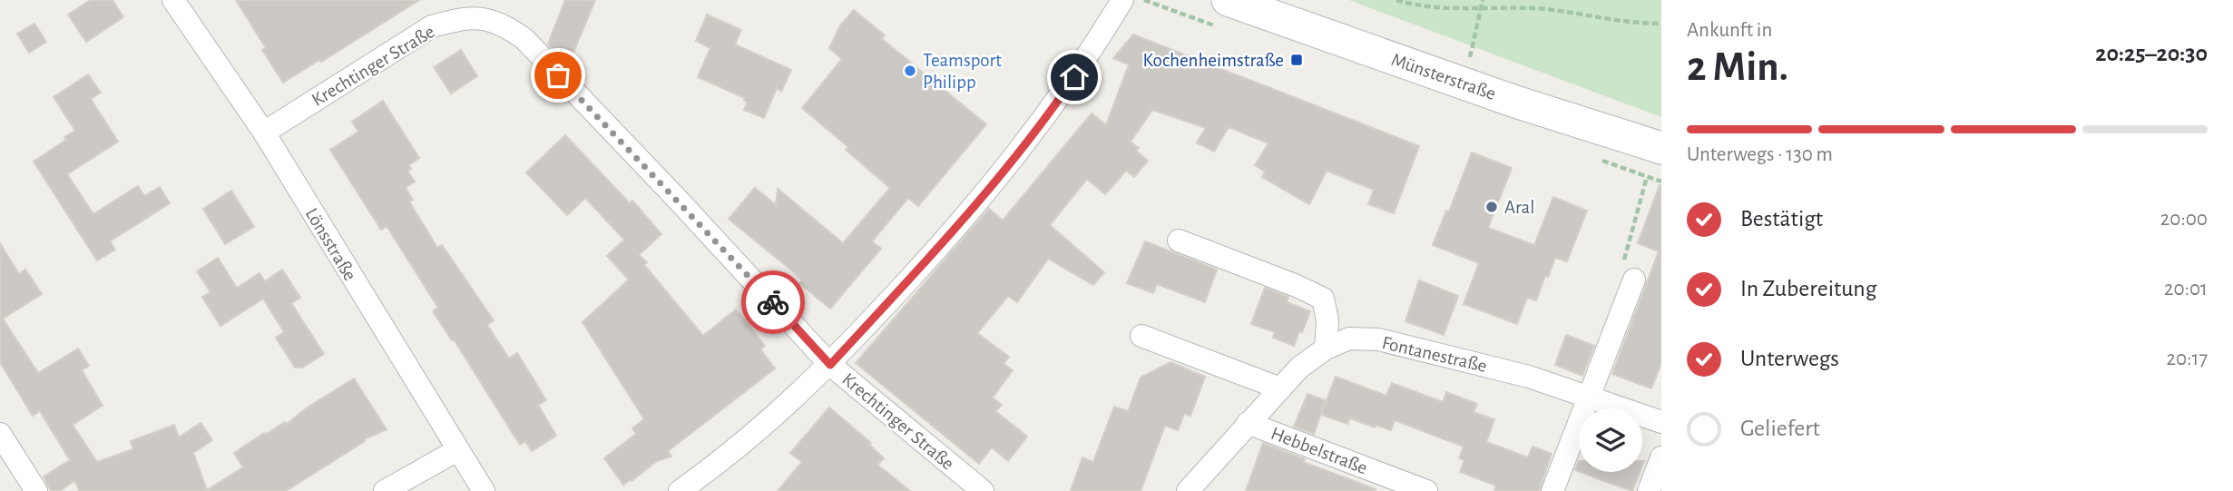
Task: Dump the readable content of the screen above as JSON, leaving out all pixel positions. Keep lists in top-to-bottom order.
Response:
{
  "streets": {
    "main road": ["Münsterstraße"],
    "street": [
      "Krechtinger Straße",
      "Lönsstraße",
      "Fontanestraße",
      "Hebbelstraße"
    ]
  },
  "crossings": [
    ["Krechtinger Straße", "Lönsstraße"],
    ["Fontanestraße", "Hebbelstraße"]
  ],
  "places": {
    "transit": ["Kochenheimstraße"],
    "other": ["Teamsport Philipp", "Aral"]
  },
  "page": {
    "heading": ["2 Min.", "Ankunft in", "20:25–20:30"],
    "bar": "Unterwegs · 130 m",
    "list": [
      ["Bestätigt", "20:00"],
      ["In Zubereitung", "20:01"],
      ["Unterwegs", "20:17"],
      "Geliefert"
    ]
  }
}
